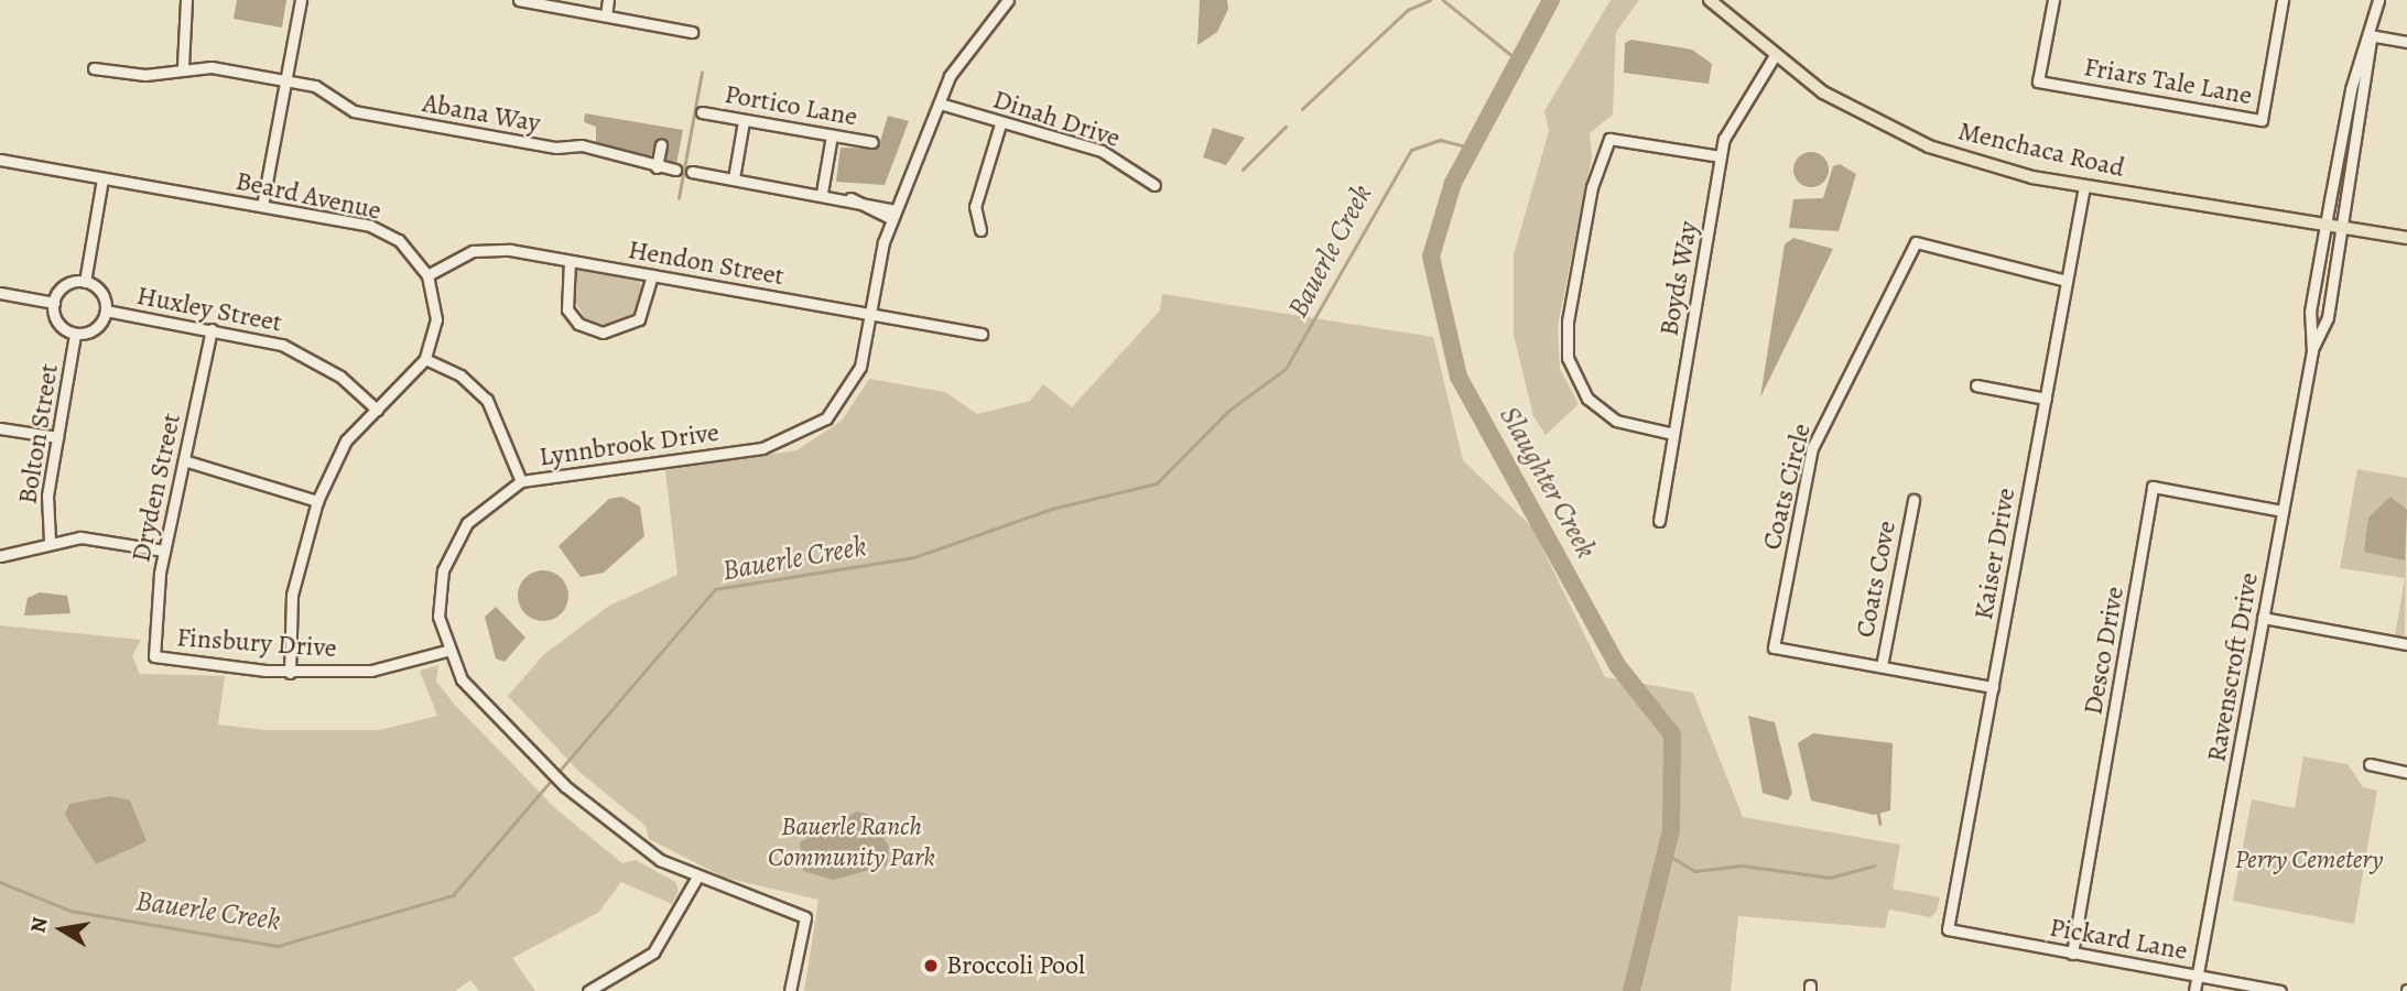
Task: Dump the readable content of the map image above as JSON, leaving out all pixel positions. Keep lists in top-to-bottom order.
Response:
{
  "streets": {
    "main road": ["Menchaca Road"],
    "street": [
      "Friars Tale Lane",
      "Portico Lane",
      "Abana Way",
      "Dinah Drive",
      "Beard Avenue",
      "Hendon Street",
      "Boyds Way",
      "Huxley Street",
      "Bolton Street",
      "Lynnbrook Drive",
      "Coats Circle",
      "Dryden Street",
      "Kaiser Drive",
      "Coats Cove",
      "Finsbury Drive",
      "Desco Drive",
      "Ravenscroft Drive",
      "Pickard Lane"
    ]
  },
  "crossings": [
    ["Dinah Drive", "Lynnbrook Drive"],
    ["Menchaca Road", "Boyds Way"],
    ["Menchaca Road", "Kaiser Drive"],
    ["Menchaca Road", "Ravenscroft Drive"],
    ["Beard Avenue", "Hendon Street"],
    ["Hendon Street", "Lynnbrook Drive"],
    ["Huxley Street", "Bolton Street"],
    ["Huxley Street", "Dryden Street"],
    ["Lynnbrook Drive", "Finsbury Drive"],
    ["Coats Circle", "Kaiser Drive"],
    ["Coats Circle", "Coats Cove"],
    ["Dryden Street", "Finsbury Drive"],
    ["Kaiser Drive", "Pickard Lane"],
    ["Desco Drive", "Ravenscroft Drive"],
    ["Desco Drive", "Pickard Lane"],
    ["Ravenscroft Drive", "Pickard Lane"]
  ],
  "water": ["Bauerle Creek", "Slaughter Creek"],
  "parks": ["Bauerle Ranch Community Park", "Perry Cemetery"],
  "places": ["Broccoli Pool"],
  "north": "left"
}
